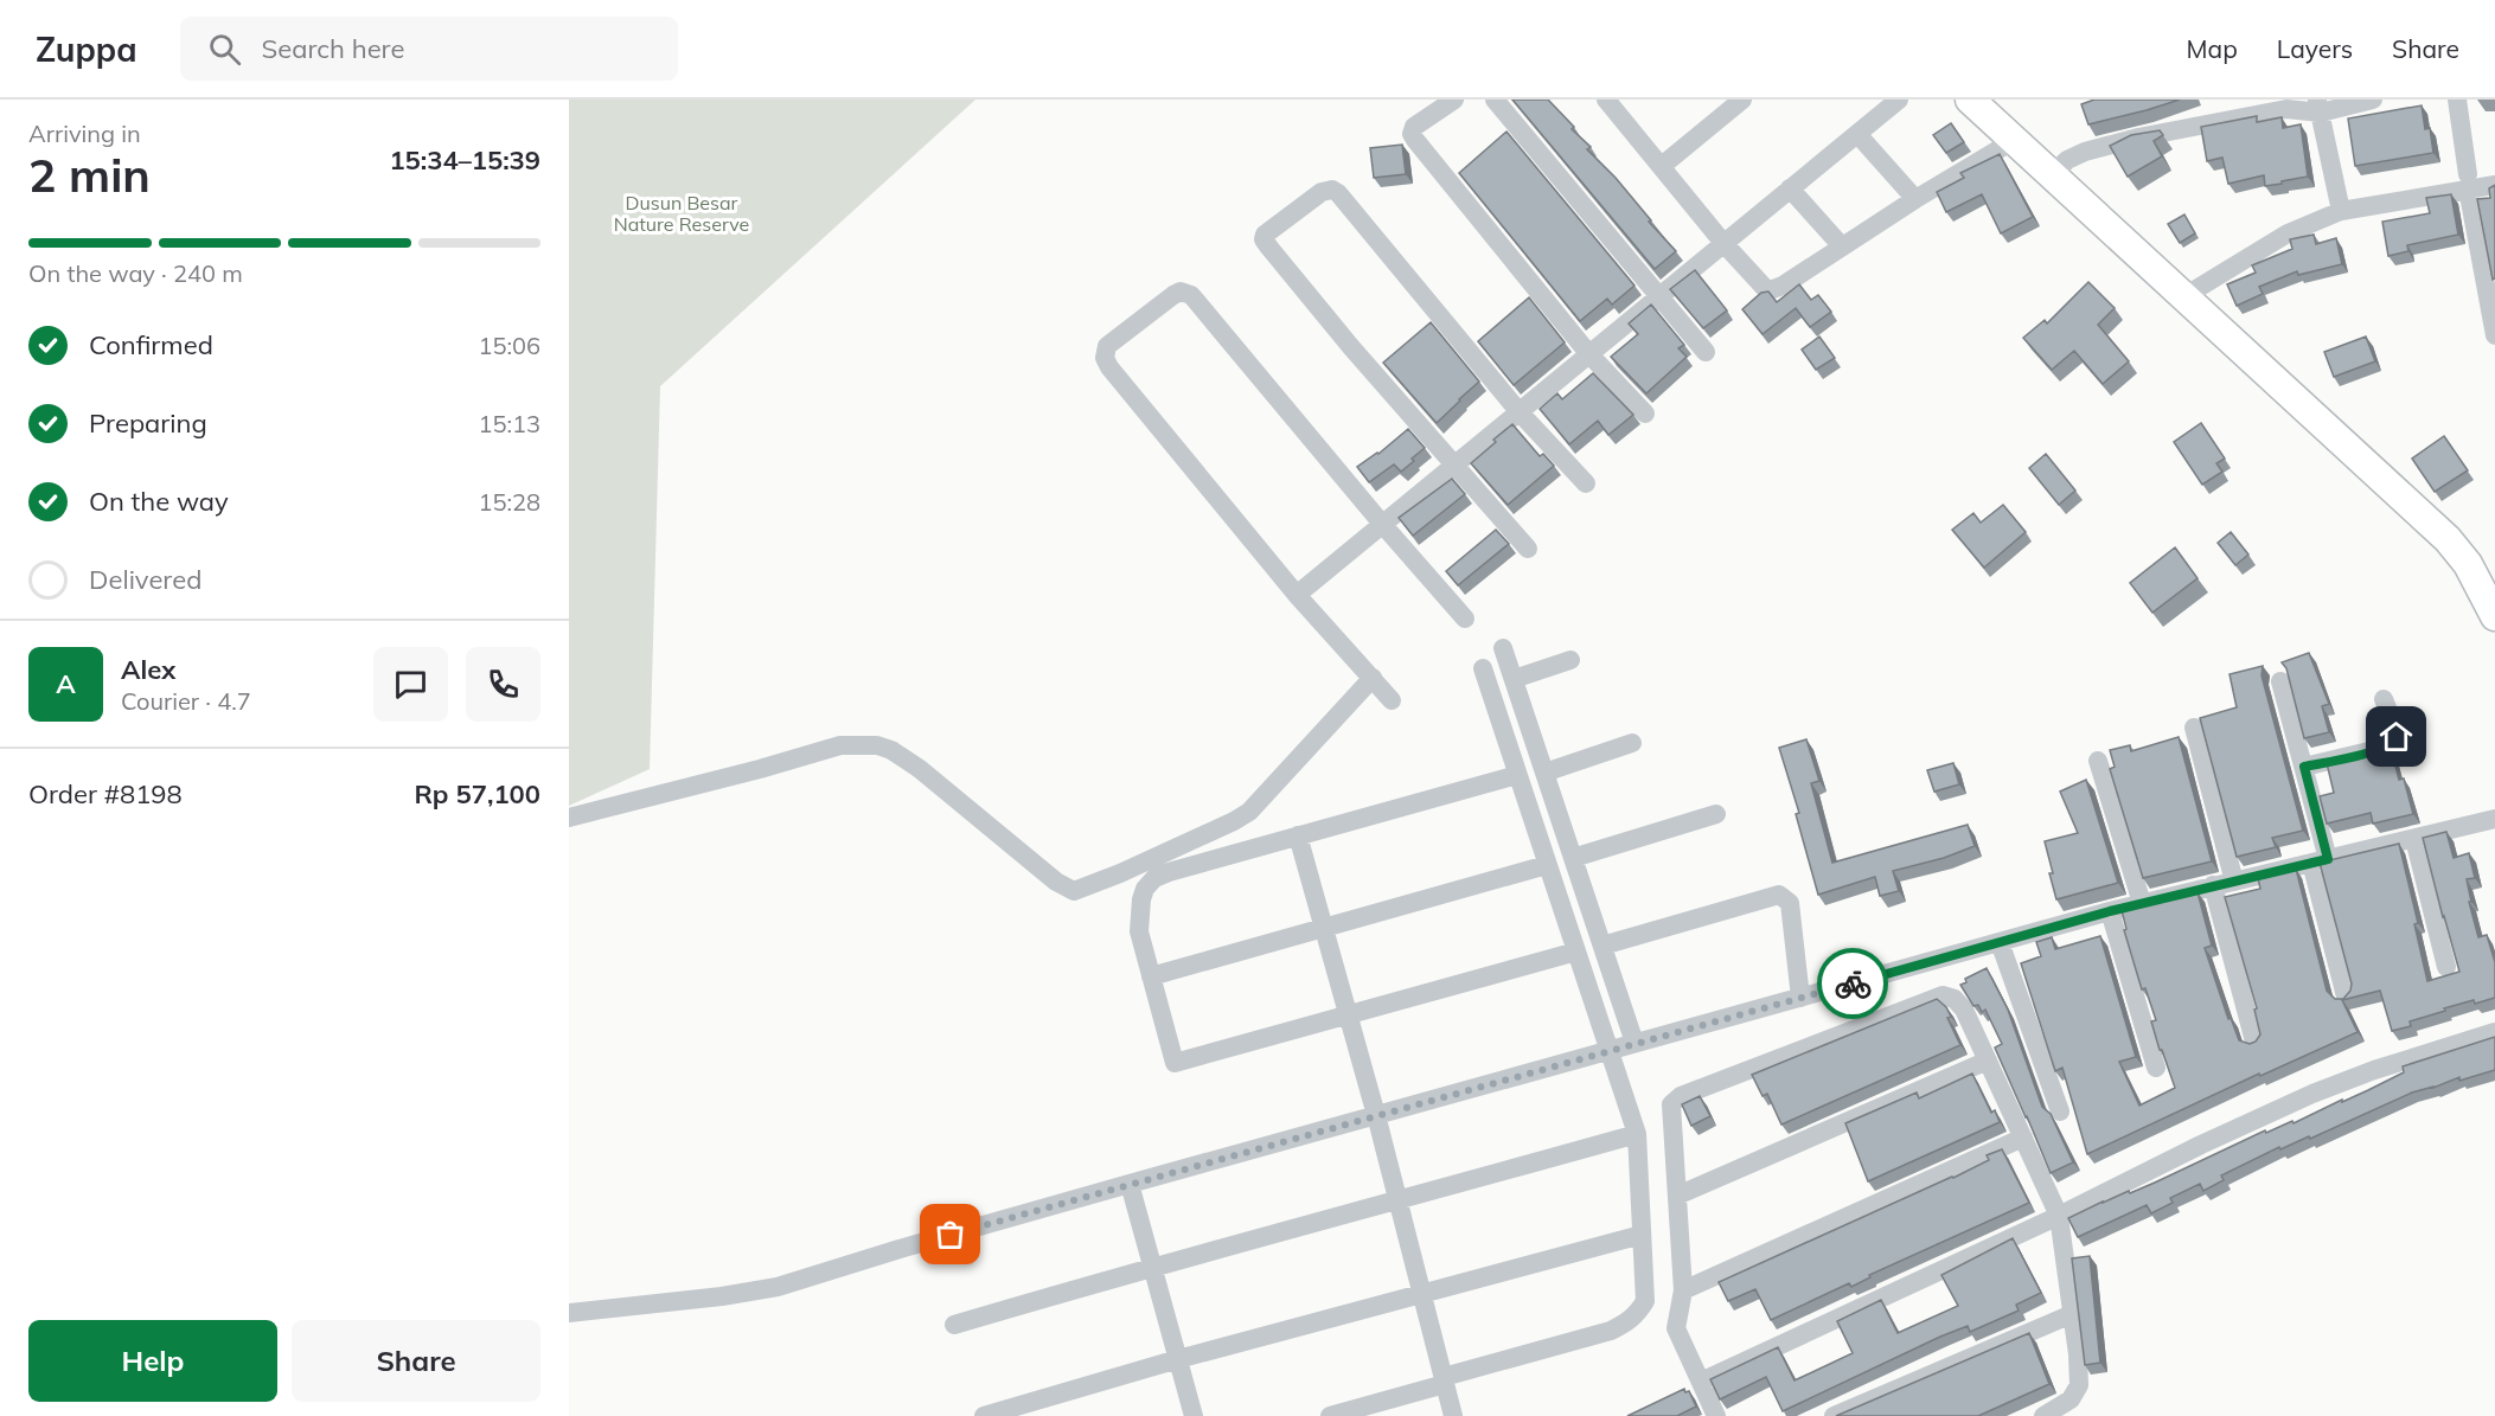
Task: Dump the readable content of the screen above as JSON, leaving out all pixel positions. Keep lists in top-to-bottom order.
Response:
{
  "parks": ["Dusun Besar Nature Reserve"],
  "page": {
    "header": "Zuppa",
    "search": "Search here",
    "nav": ["Map", "Layers", "Share"],
    "heading": ["2 min", "Arriving in", "15:34–15:39"],
    "panel": [
      "Alex",
      "Courier · 4.7",
      "Order #8198",
      "Rp 57,100"
    ],
    "bar": "On the way · 240 m",
    "list": [
      ["Confirmed", "15:06"],
      ["Preparing", "15:13"],
      ["On the way", "15:28"],
      "Delivered"
    ],
    "round": "A",
    "buttons": ["Help", "Share"]
  }
}
